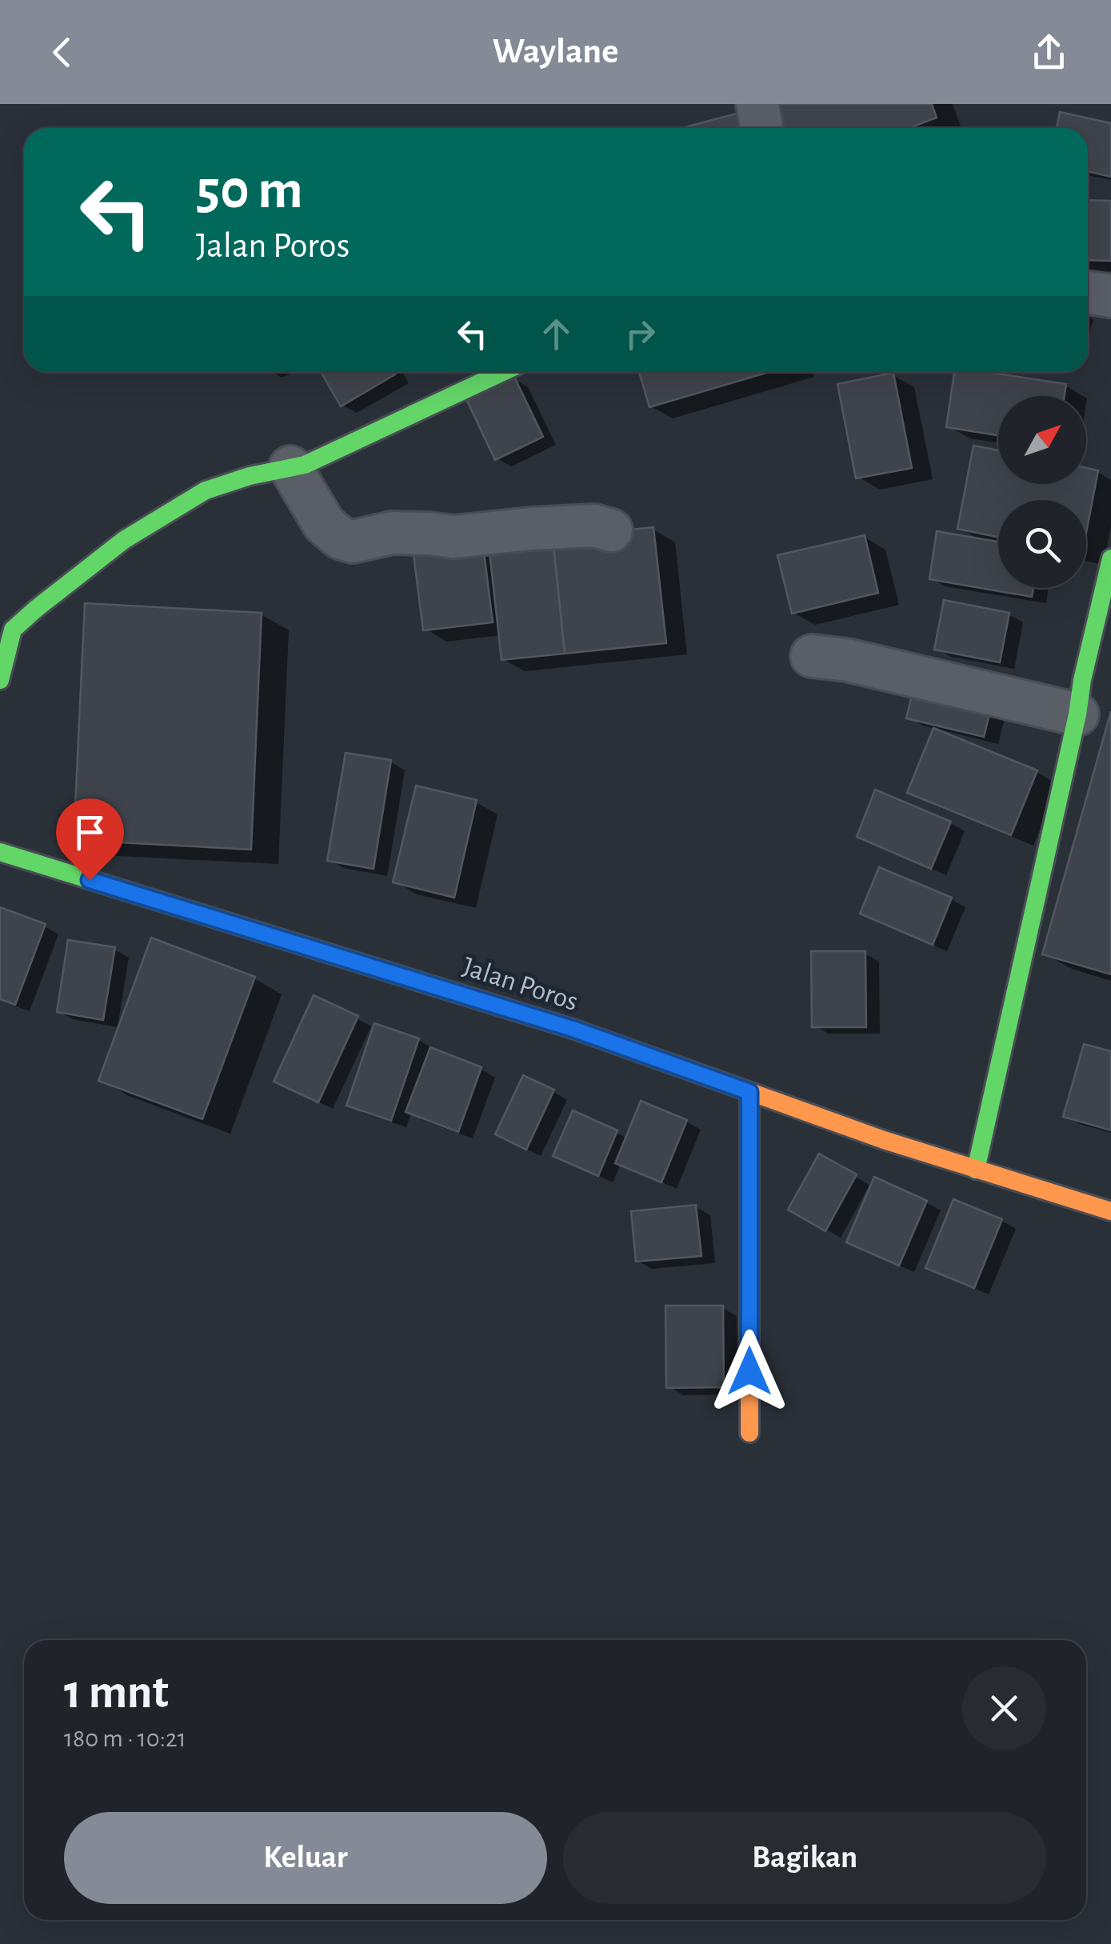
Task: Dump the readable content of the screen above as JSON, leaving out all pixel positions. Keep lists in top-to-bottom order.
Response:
{
  "streets": {
    "street": ["Jalan Poros"]
  },
  "north": "top right",
  "page": {
    "header": "Waylane",
    "turn": ["50 m", "Jalan Poros"],
    "heading": ["1 mnt", "180 m · 10:21"],
    "buttons": ["Keluar", "Bagikan"]
  }
}
